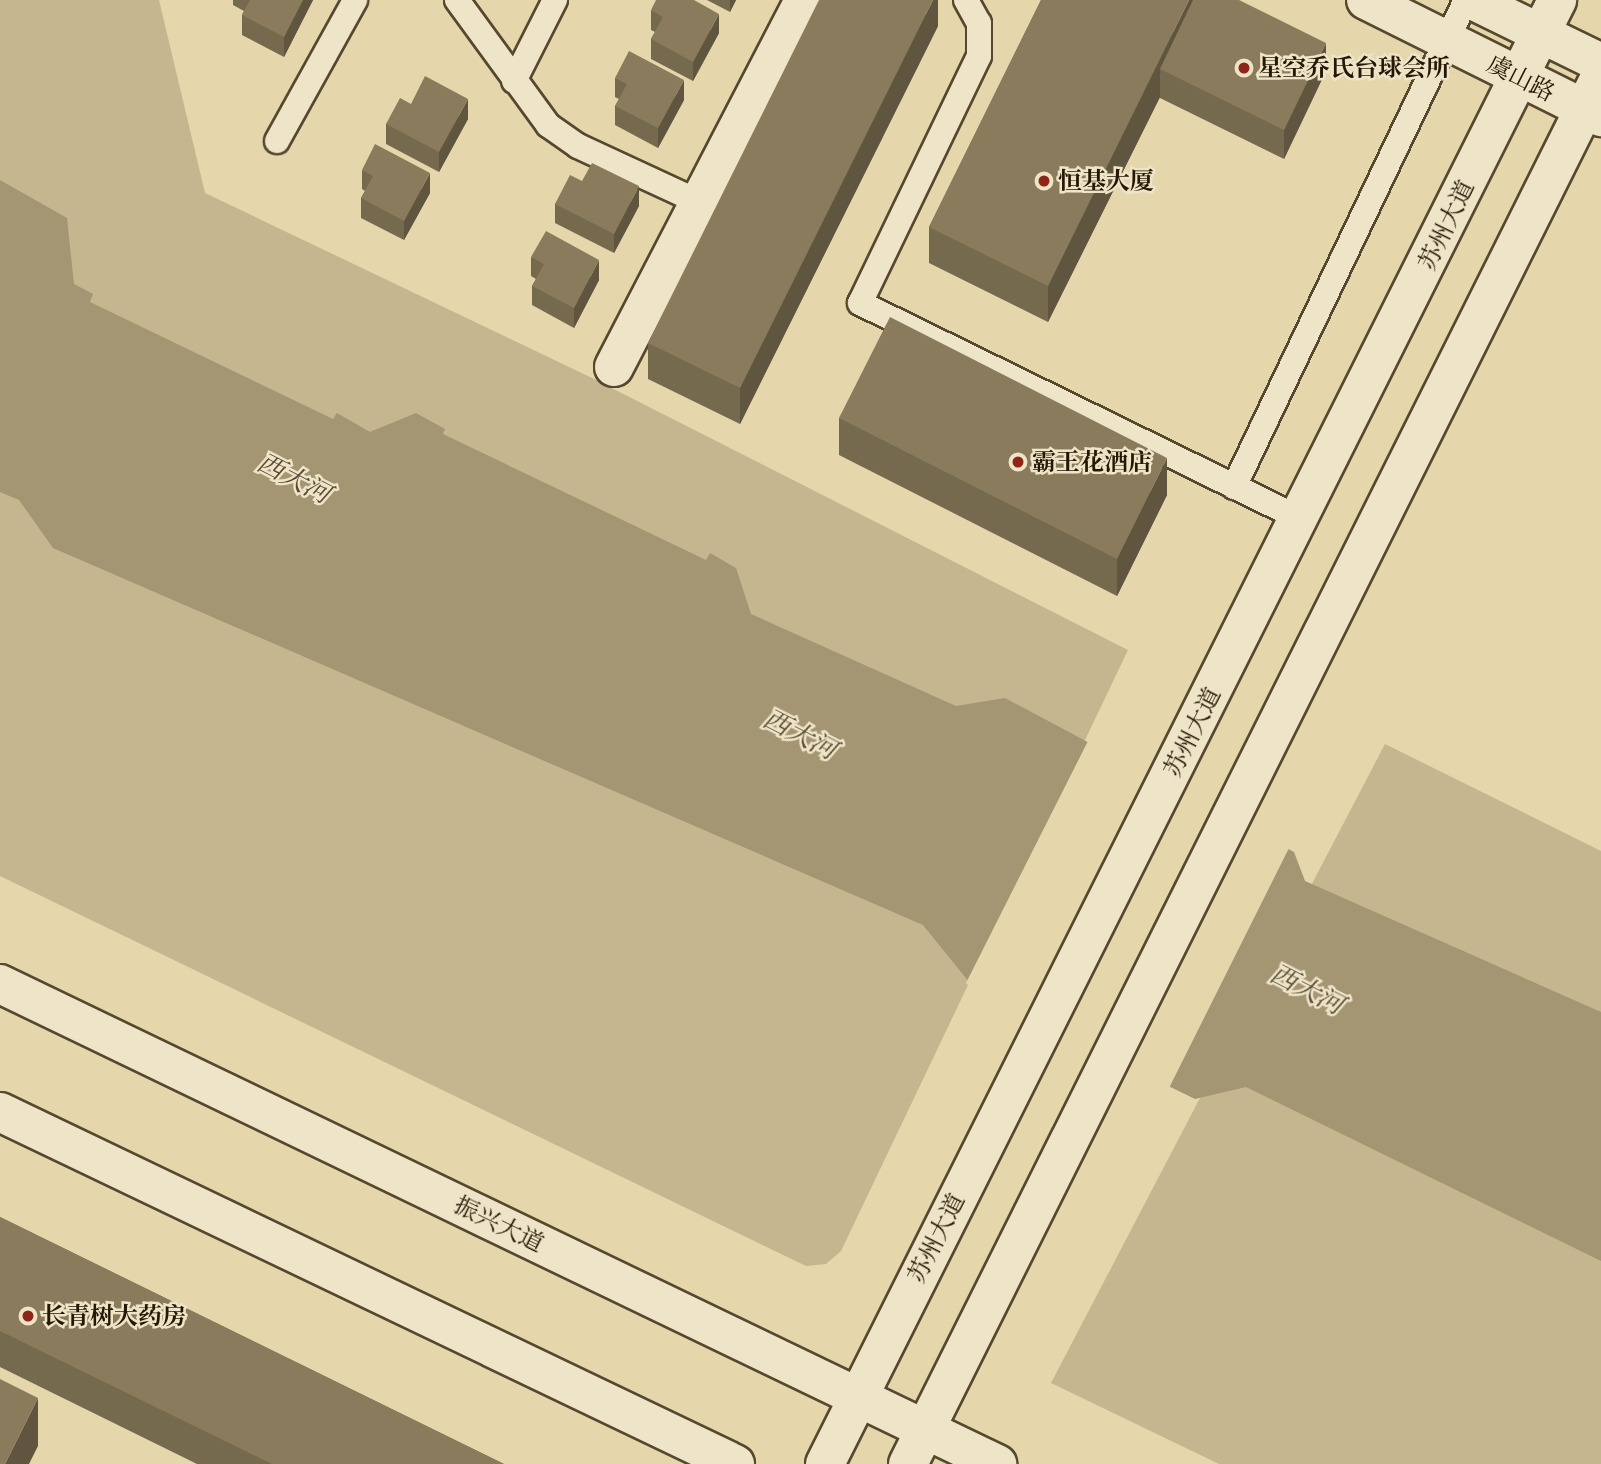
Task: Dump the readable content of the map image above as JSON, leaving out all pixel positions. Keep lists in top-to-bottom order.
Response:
{
  "streets": {
    "street": ["虞山路", "苏州大道", "振兴大道"]
  },
  "crossings": [
    ["虞山路", "苏州大道"],
    ["苏州大道", "振兴大道"]
  ],
  "water": ["西大河"],
  "places": [
    "星空乔氏台球会所",
    "恒基大厦",
    "霸王花酒店",
    "长青树大药房"
  ]
}
